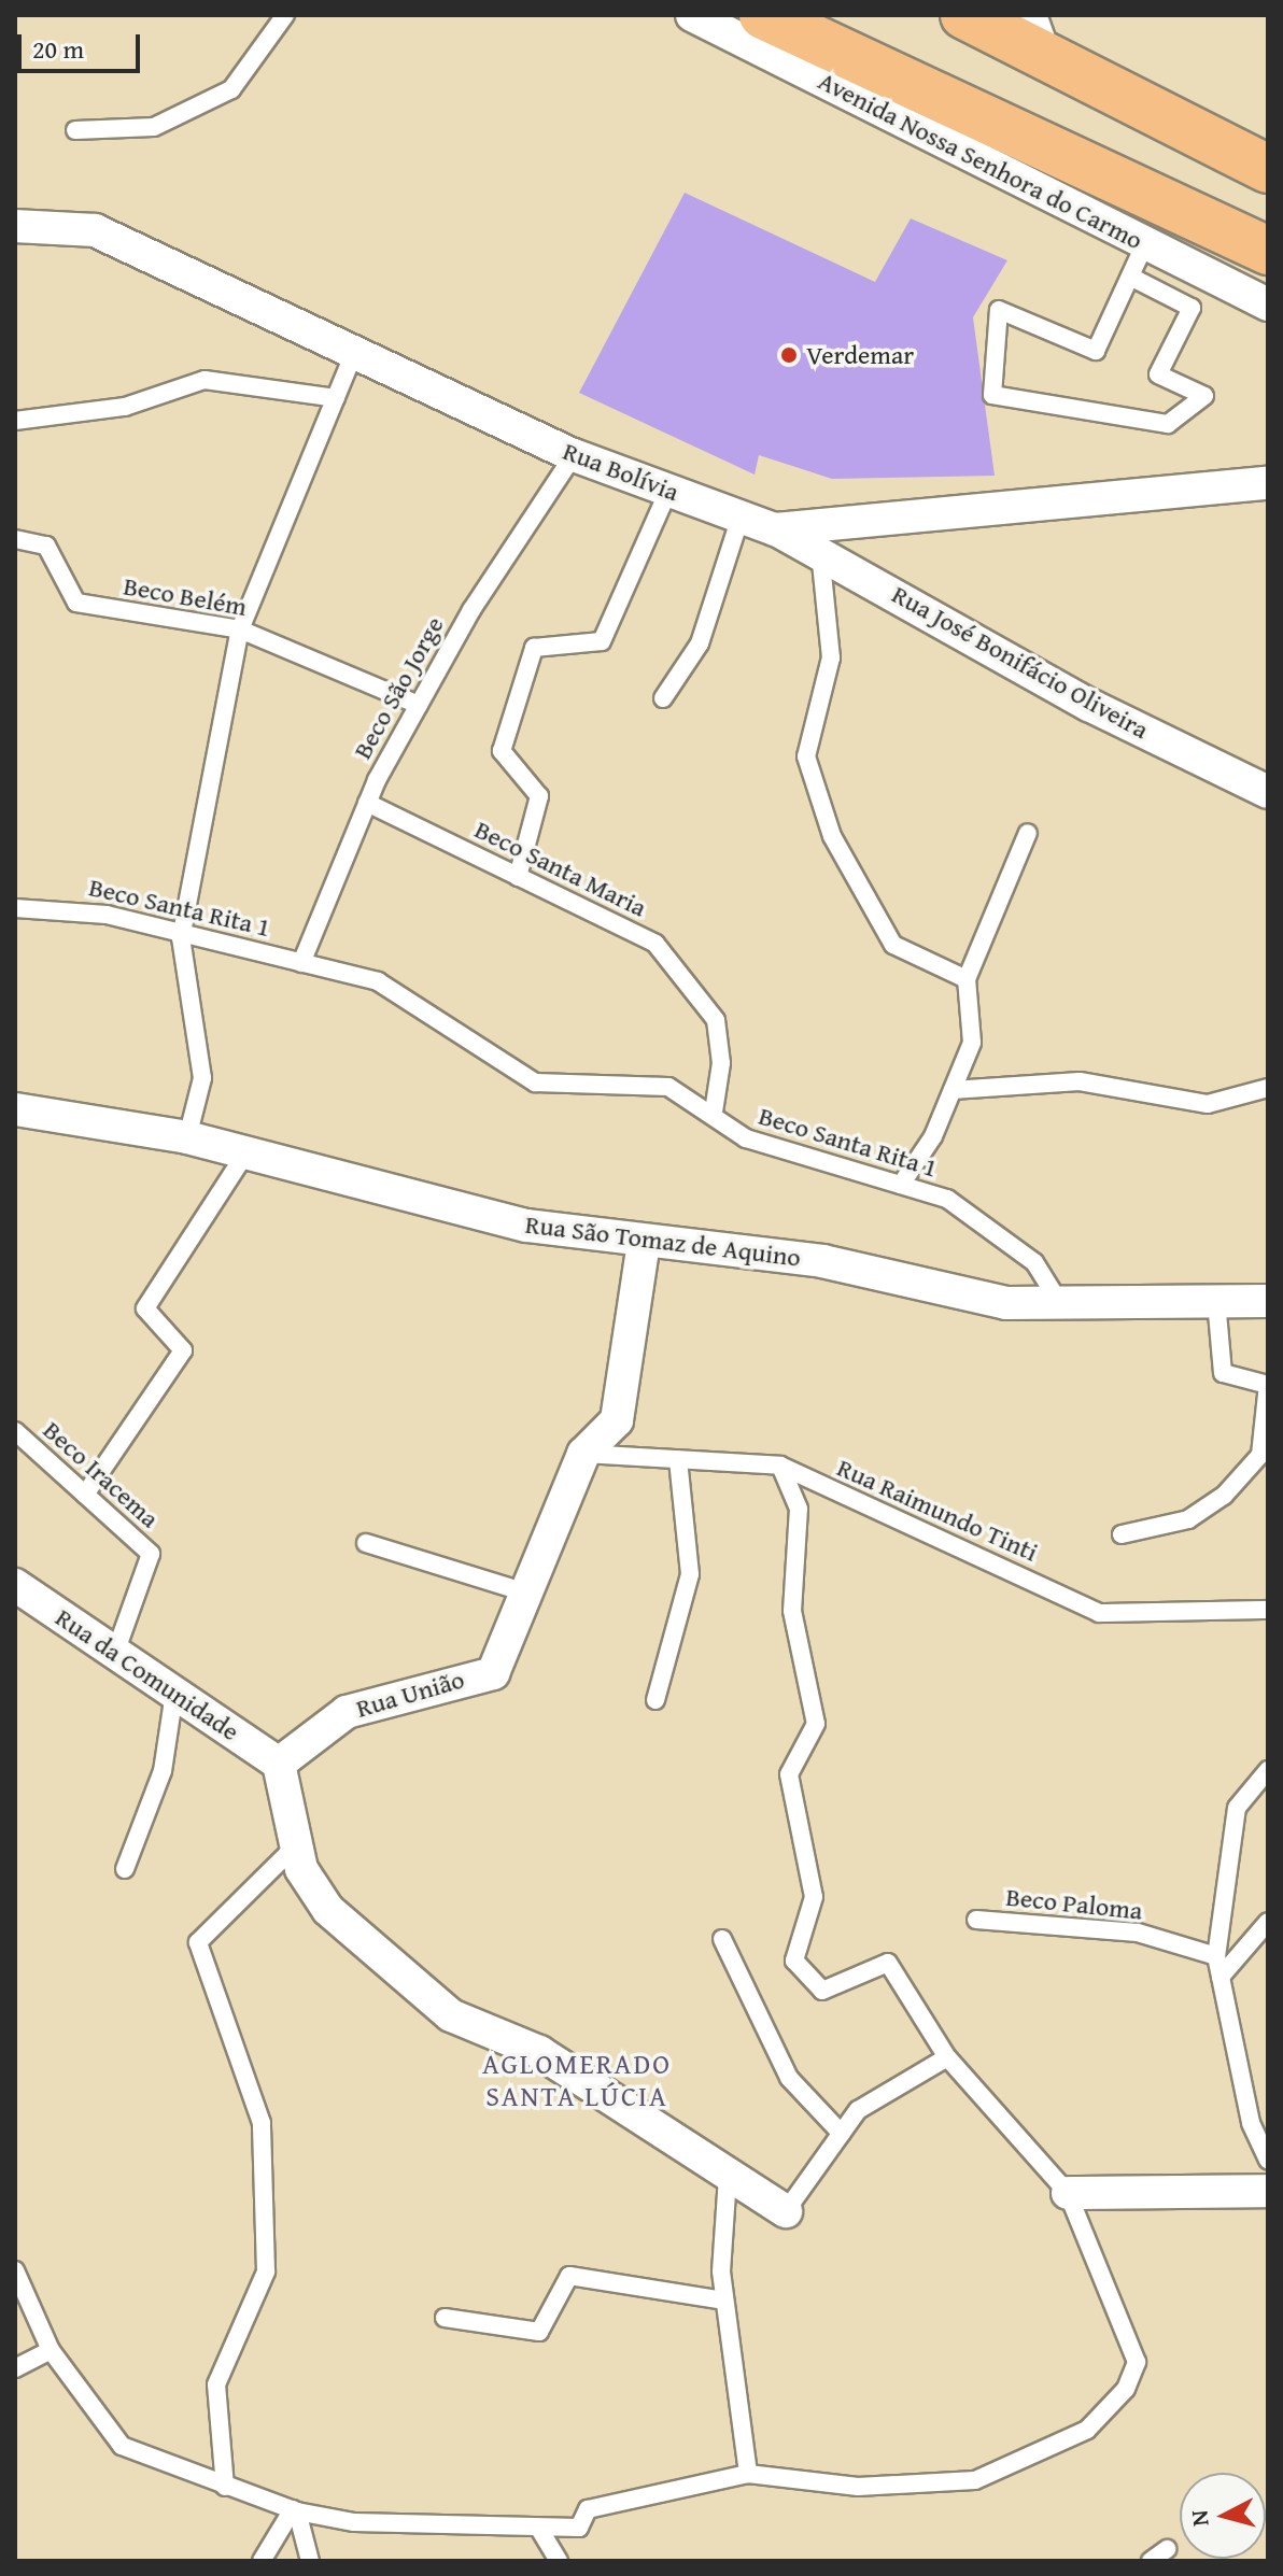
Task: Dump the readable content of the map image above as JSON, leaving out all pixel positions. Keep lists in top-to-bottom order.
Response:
{
  "streets": {
    "main road": ["Avenida Nossa Senhora do Carmo"],
    "street": [
      "Rua Bolívia",
      "Rua José Bonifácio Oliveira",
      "Rua São Tomaz de Aquino",
      "Rua da Comunidade",
      "Rua União"
    ],
    "lane": [
      "Beco Belém",
      "Beco São Jorge",
      "Beco Santa Maria",
      "Beco Santa Rita 1",
      "Beco Iracema",
      "Rua Raimundo Tinti",
      "Beco Paloma"
    ]
  },
  "crossings": [
    ["Rua Bolívia", "Rua José Bonifácio Oliveira"],
    ["Rua Bolívia", "Beco São Jorge"],
    ["Beco Belém", "Beco São Jorge"],
    ["Beco São Jorge", "Beco Santa Maria"],
    ["Beco São Jorge", "Beco Santa Rita 1"],
    ["Beco Santa Maria", "Beco Santa Rita 1"],
    ["Beco Santa Rita 1", "Rua São Tomaz de Aquino"],
    ["Rua São Tomaz de Aquino", "Rua União"],
    ["Beco Iracema", "Rua da Comunidade"],
    ["Rua Raimundo Tinti", "Rua União"],
    ["Rua da Comunidade", "Rua União"]
  ],
  "districts": ["AGLOMERADO SANTA LÚCIA"],
  "places": ["Verdemar"],
  "scale_bar": "20 m",
  "north": "left"
}
